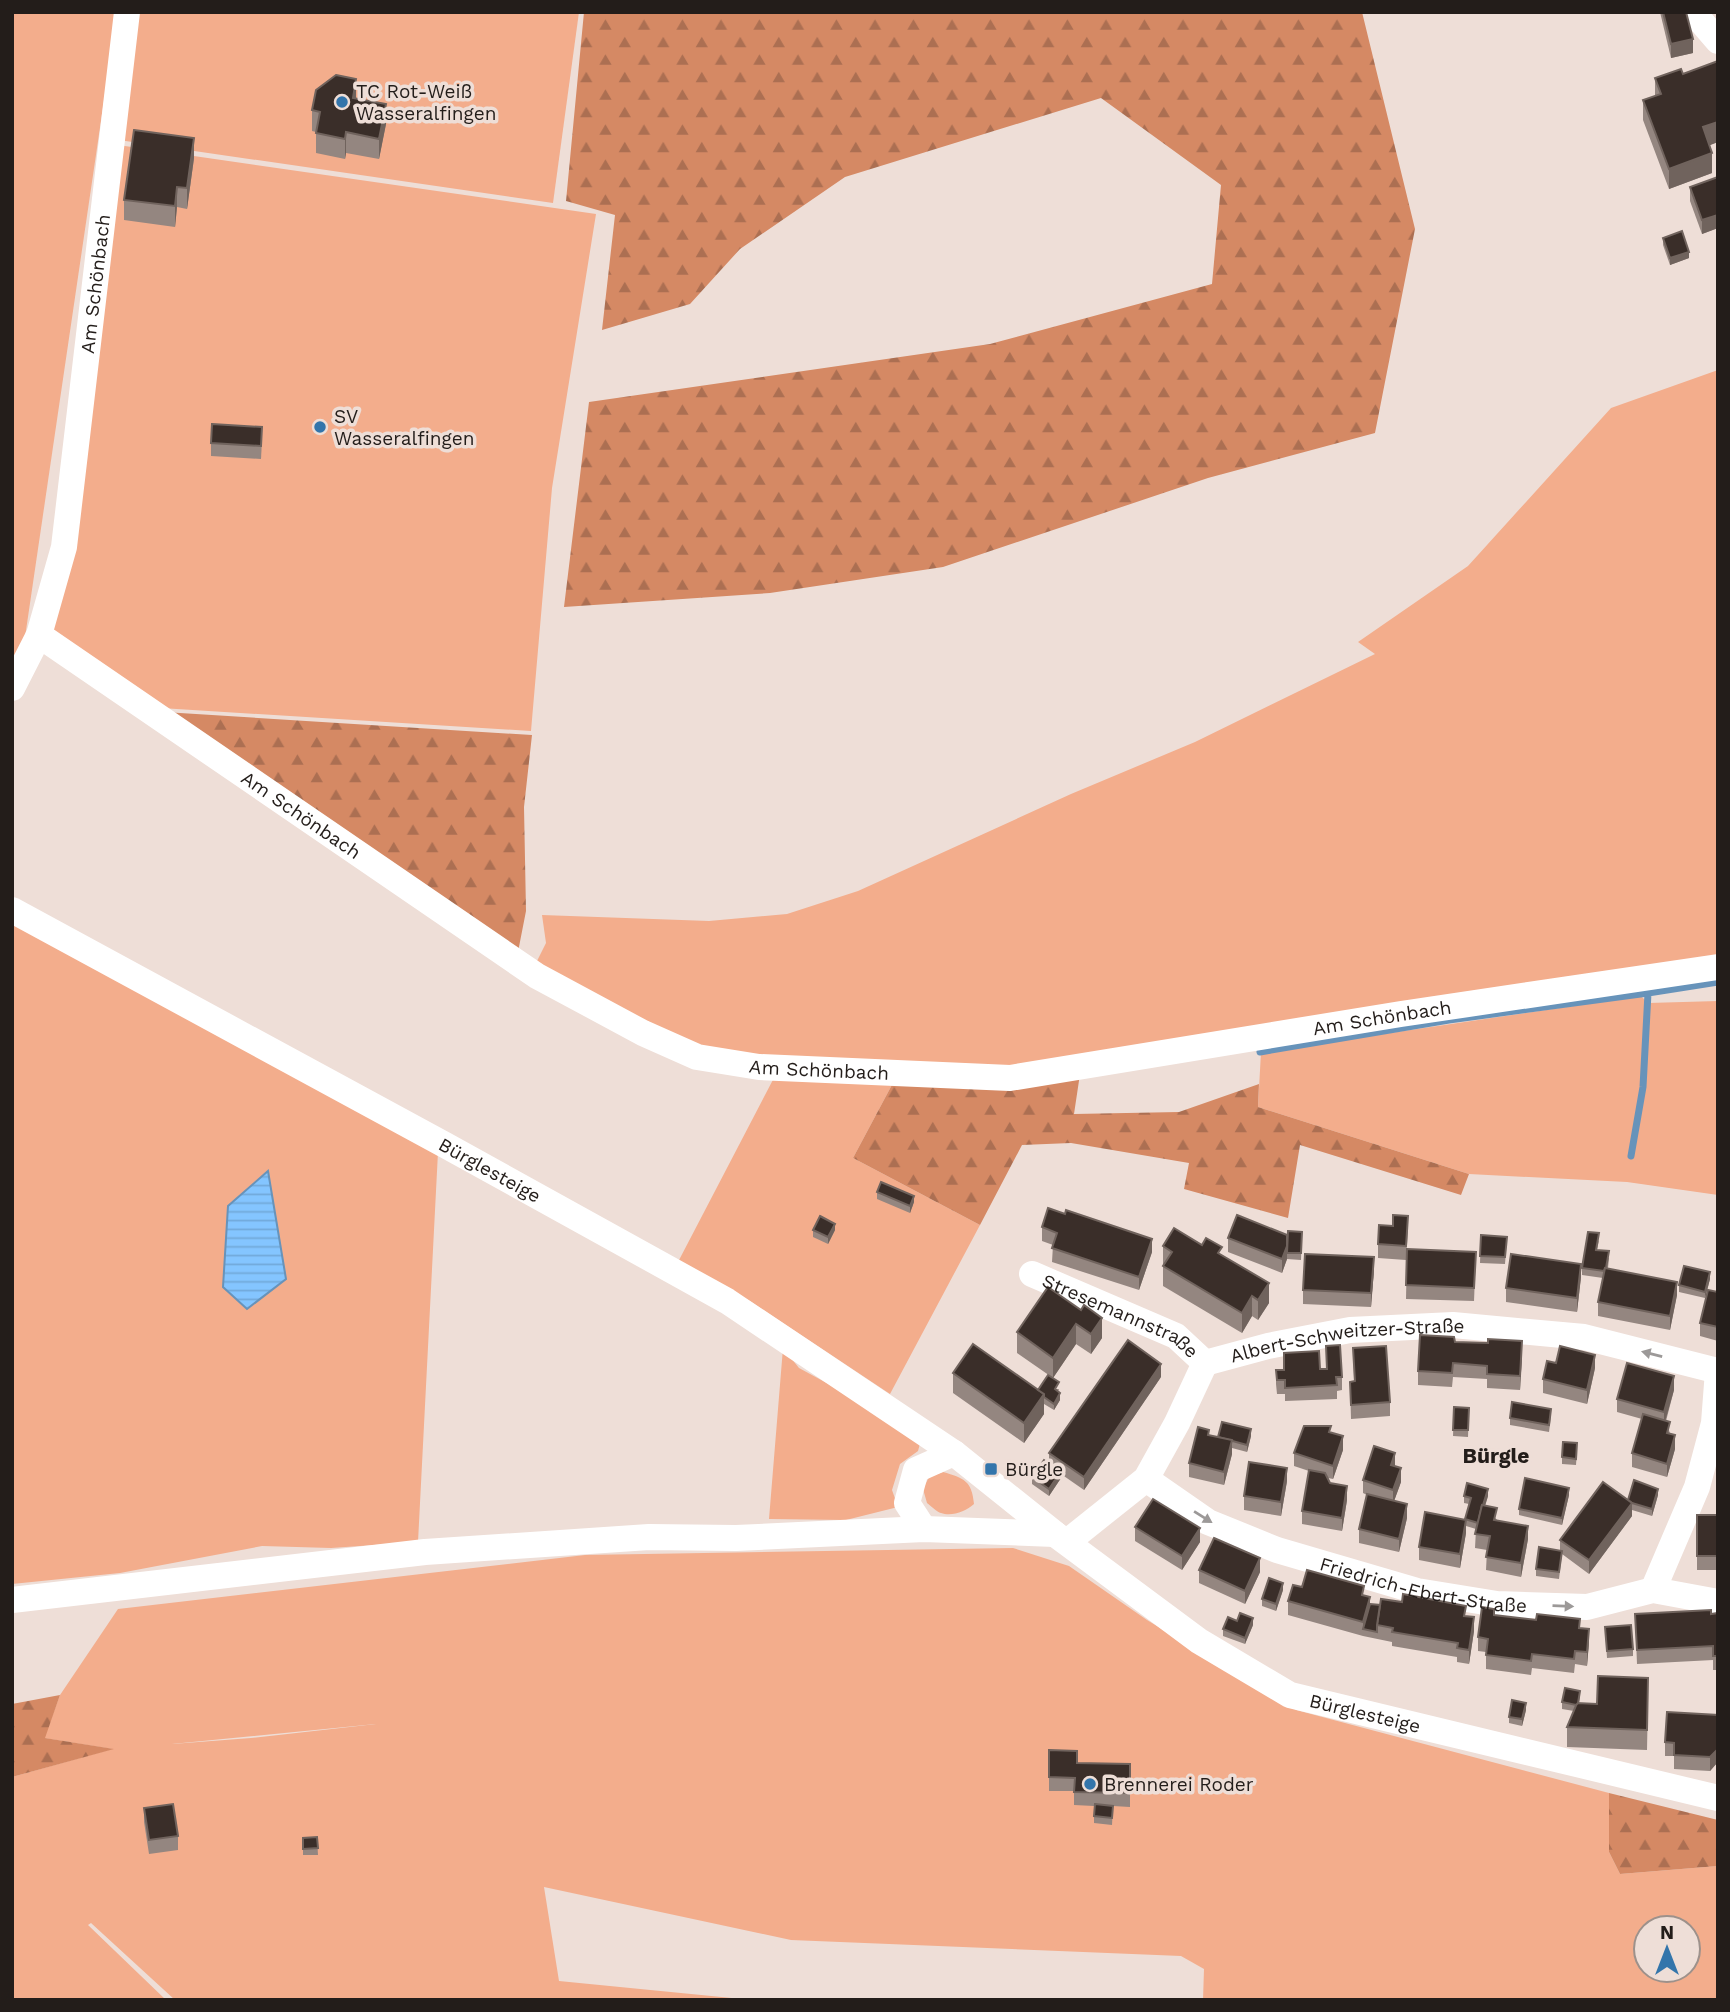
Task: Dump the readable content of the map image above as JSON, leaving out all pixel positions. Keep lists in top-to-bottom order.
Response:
{
  "streets": {
    "street": [
      "Am Schönbach",
      "Bürglesteige",
      "Stresemannstraße",
      "Albert-Schweitzer-Straße",
      "Friedrich-Ebert-Straße"
    ]
  },
  "crossings": [
    ["Bürglesteige", "Albert-Schweitzer-Straße"],
    ["Stresemannstraße", "Albert-Schweitzer-Straße"],
    ["Albert-Schweitzer-Straße", "Friedrich-Ebert-Straße"]
  ],
  "one_way": ["Albert-Schweitzer-Straße", "Friedrich-Ebert-Straße"],
  "districts": ["Bürgle"],
  "places": {
    "other": ["TC Rot-Weiß Wasseralfingen", "SV Wasseralfingen", "Brennerei Roder"],
    "transit": ["Bürgle"]
  },
  "north": "top"
}
